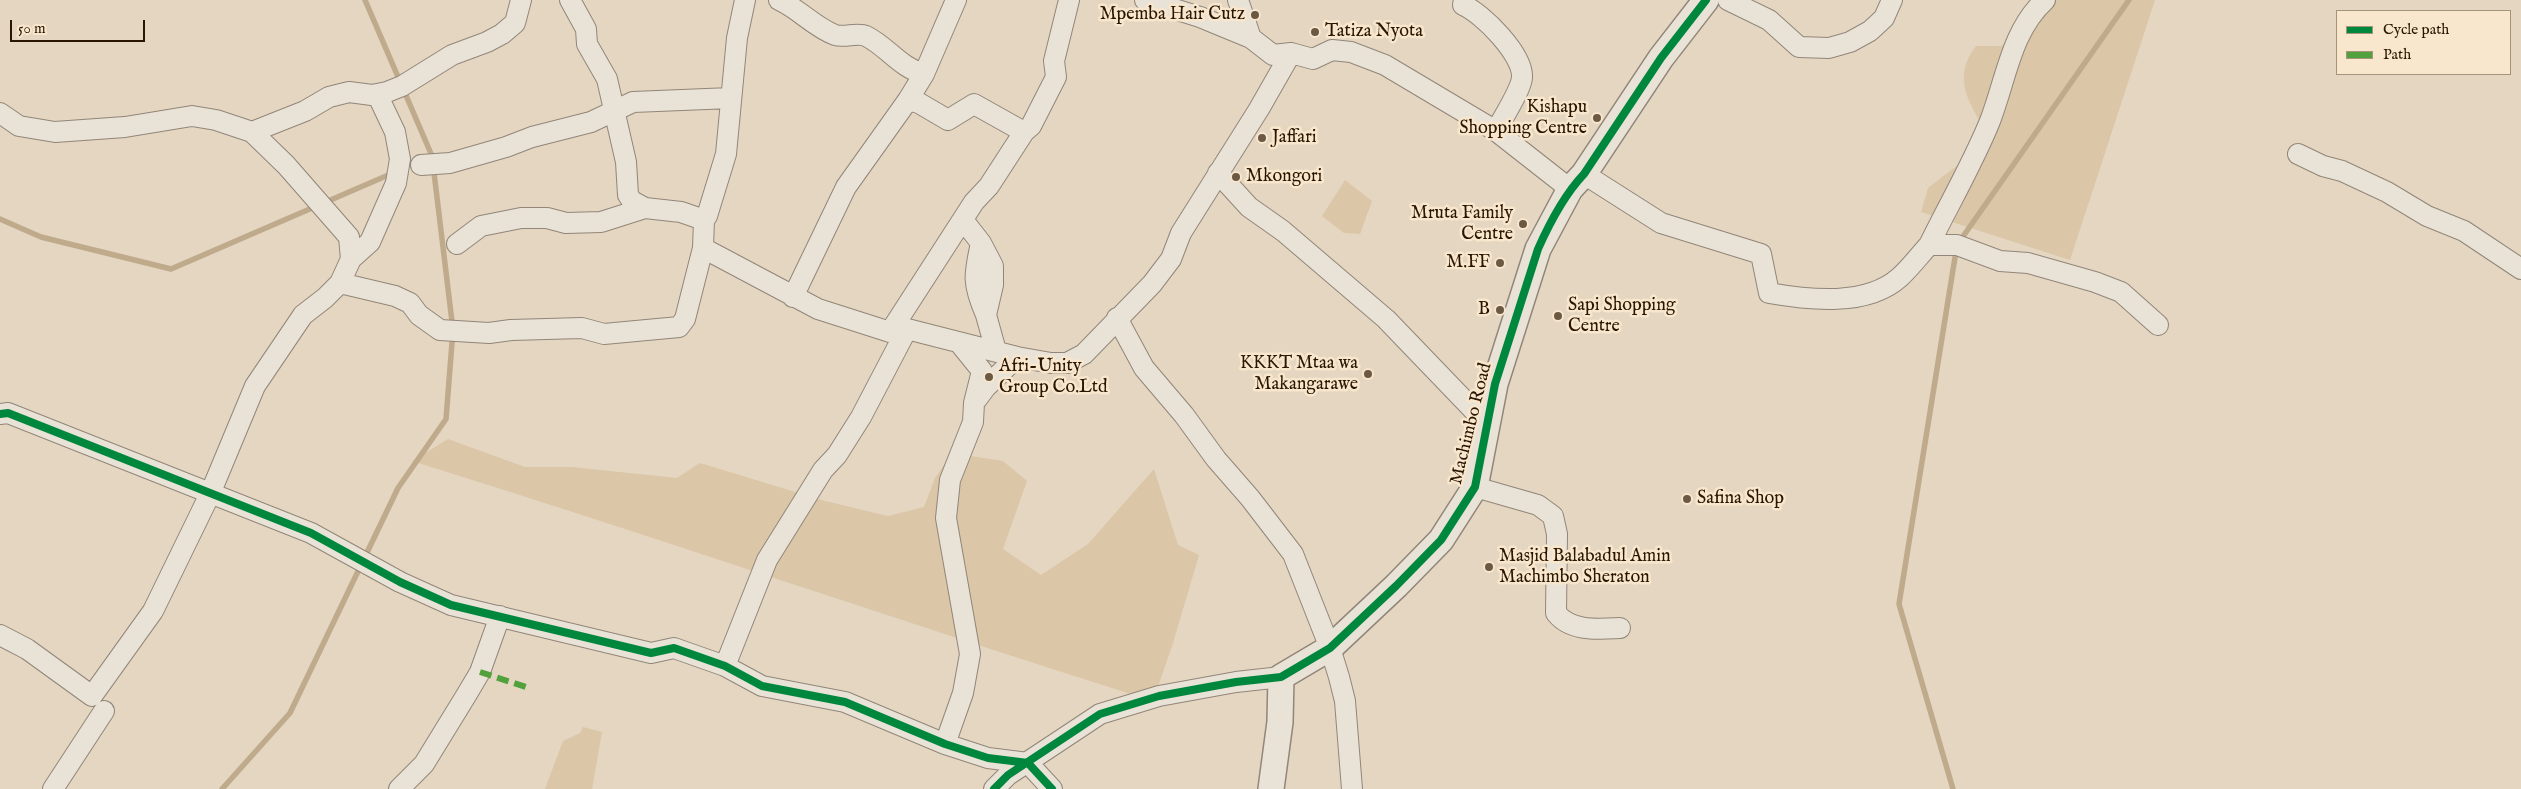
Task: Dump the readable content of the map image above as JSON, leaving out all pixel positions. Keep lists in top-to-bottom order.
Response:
{
  "streets": {
    "street": ["Machimbo Road"]
  },
  "places": [
    "Mpemba Hair Cutz",
    "Tatiza Nyota",
    "Kishapu Shopping Centre",
    "Jaffari",
    "Mkongori",
    "Mruta Family Centre",
    "M.FF",
    "B",
    "Sapi Shopping Centre",
    "KKKT Mtaa wa Makangarawe",
    "Afri-Unity Group Co.Ltd",
    "Safina Shop",
    "Masjid Balabadul Amin Machimbo Sheraton"
  ],
  "legend": ["Cycle path", "Path"],
  "scale_bar": "50 m"
}
